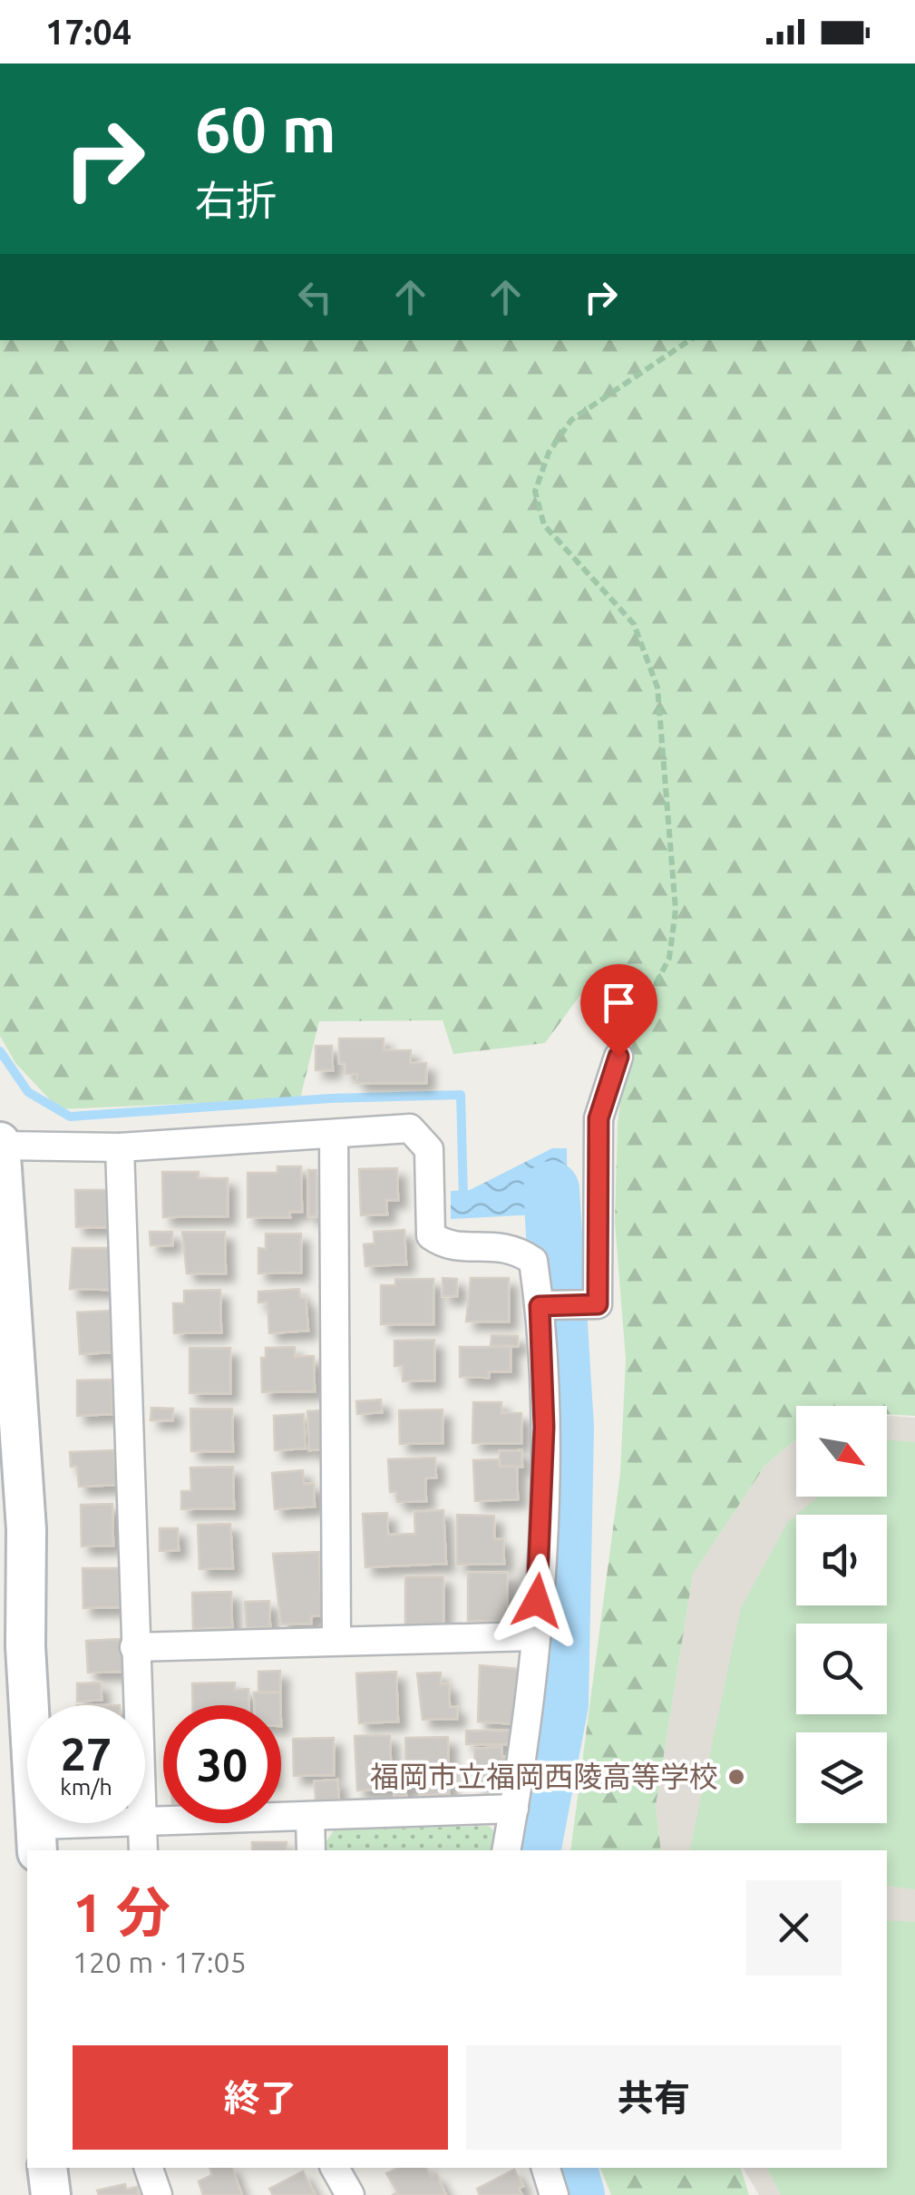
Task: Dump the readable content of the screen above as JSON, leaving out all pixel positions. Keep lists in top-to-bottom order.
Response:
{
  "places": ["福岡市立福岡西陵高等学校"],
  "north": "bottom right",
  "page": {
    "status": "17:04",
    "turn": ["60 m", "右折"],
    "speed": "27 km/h",
    "limit": "30",
    "heading": ["1 分", "120 m · 17:05"],
    "buttons": ["終了", "共有"]
  }
}
